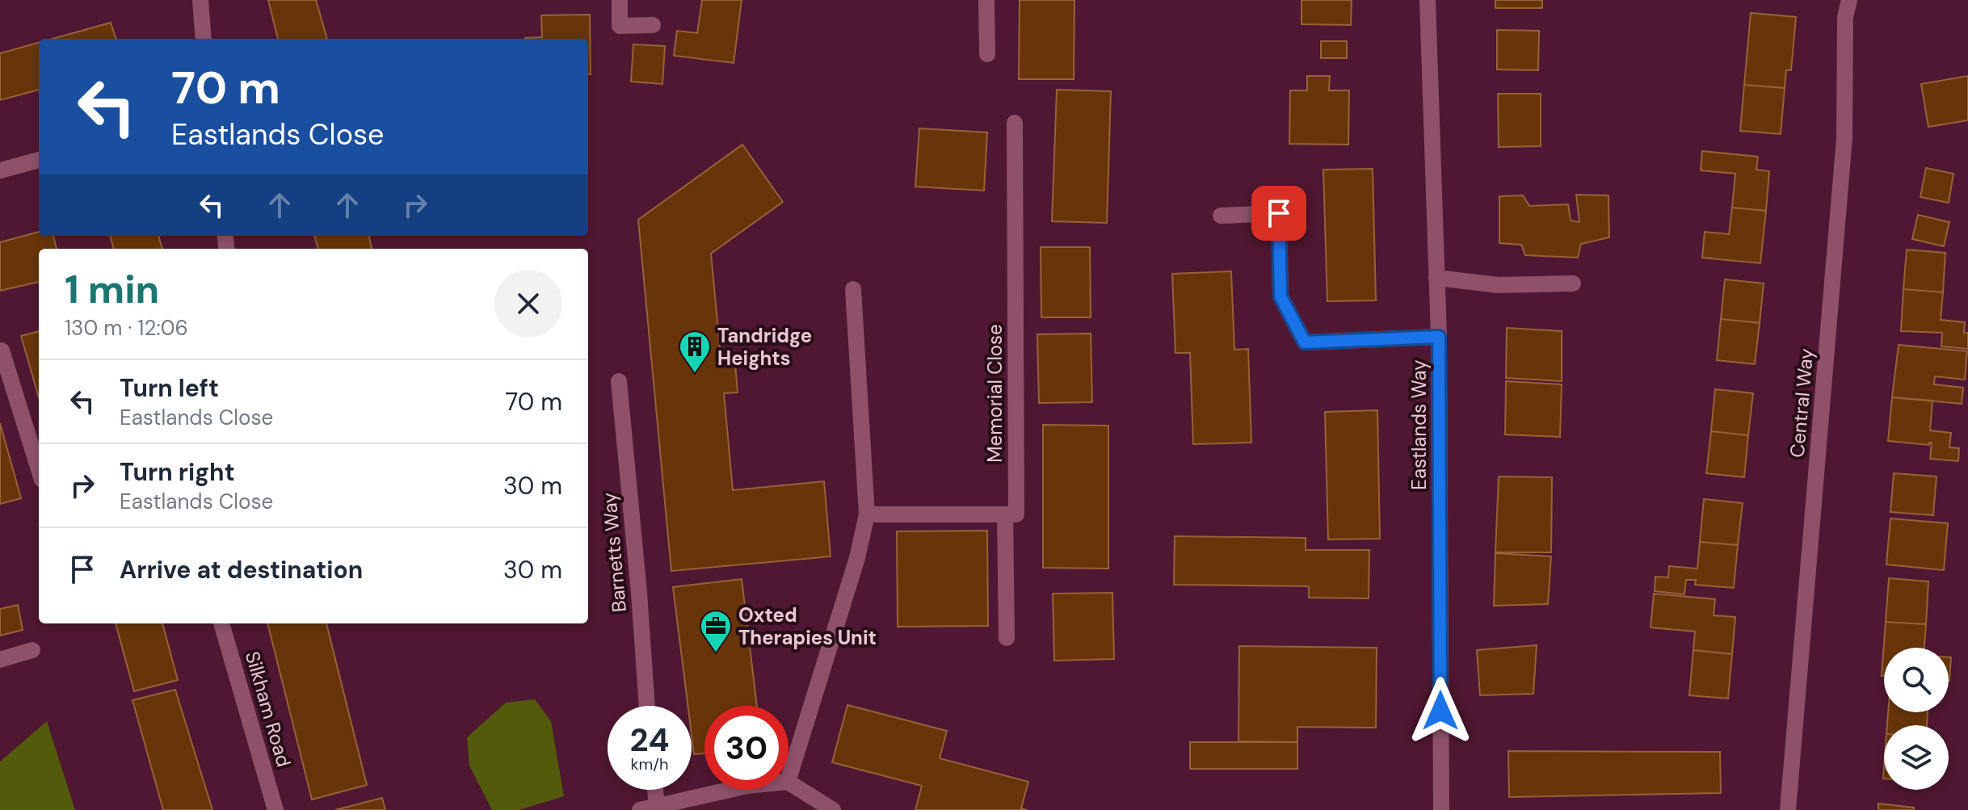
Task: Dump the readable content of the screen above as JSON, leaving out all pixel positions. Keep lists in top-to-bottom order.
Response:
{
  "streets": {
    "street": [
      "Memorial Close",
      "Central Way",
      "Eastlands Way",
      "Barnetts Way",
      "Silkham Road"
    ]
  },
  "places": {
    "building": ["Tandridge Heights"],
    "office": ["Oxted Therapies Unit"]
  },
  "page": {
    "turn": ["70 m", "Eastlands Close"],
    "heading": ["1 min", "130 m · 12:06"],
    "list": [
      {
        "name": "Turn left",
        "note": "Eastlands Close",
        "value": "70 m"
      },
      {
        "name": "Turn right",
        "note": "Eastlands Close",
        "value": "30 m"
      },
      {
        "name": "Arrive at destination",
        "value": "30 m"
      }
    ],
    "speed": "24 km/h",
    "limit": "30"
  }
}
